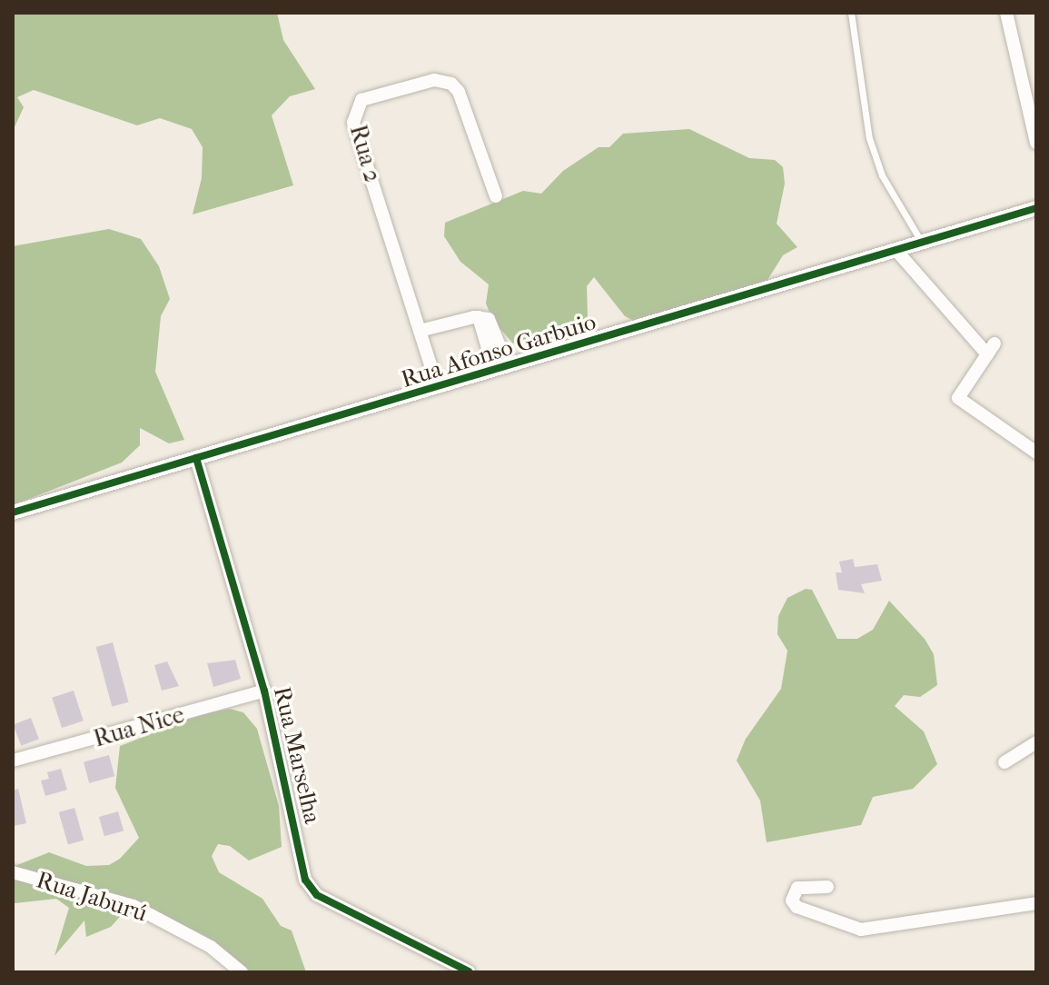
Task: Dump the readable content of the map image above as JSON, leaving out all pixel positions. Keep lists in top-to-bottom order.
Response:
{
  "streets": {
    "street": [
      "Rua 2",
      "Rua Afonso Garbuio",
      "Rua Nice",
      "Rua Marselha",
      "Rua Jaburú"
    ]
  },
  "crossings": [
    ["Rua Afonso Garbuio", "Rua Marselha"],
    ["Rua Nice", "Rua Marselha"]
  ]
}
